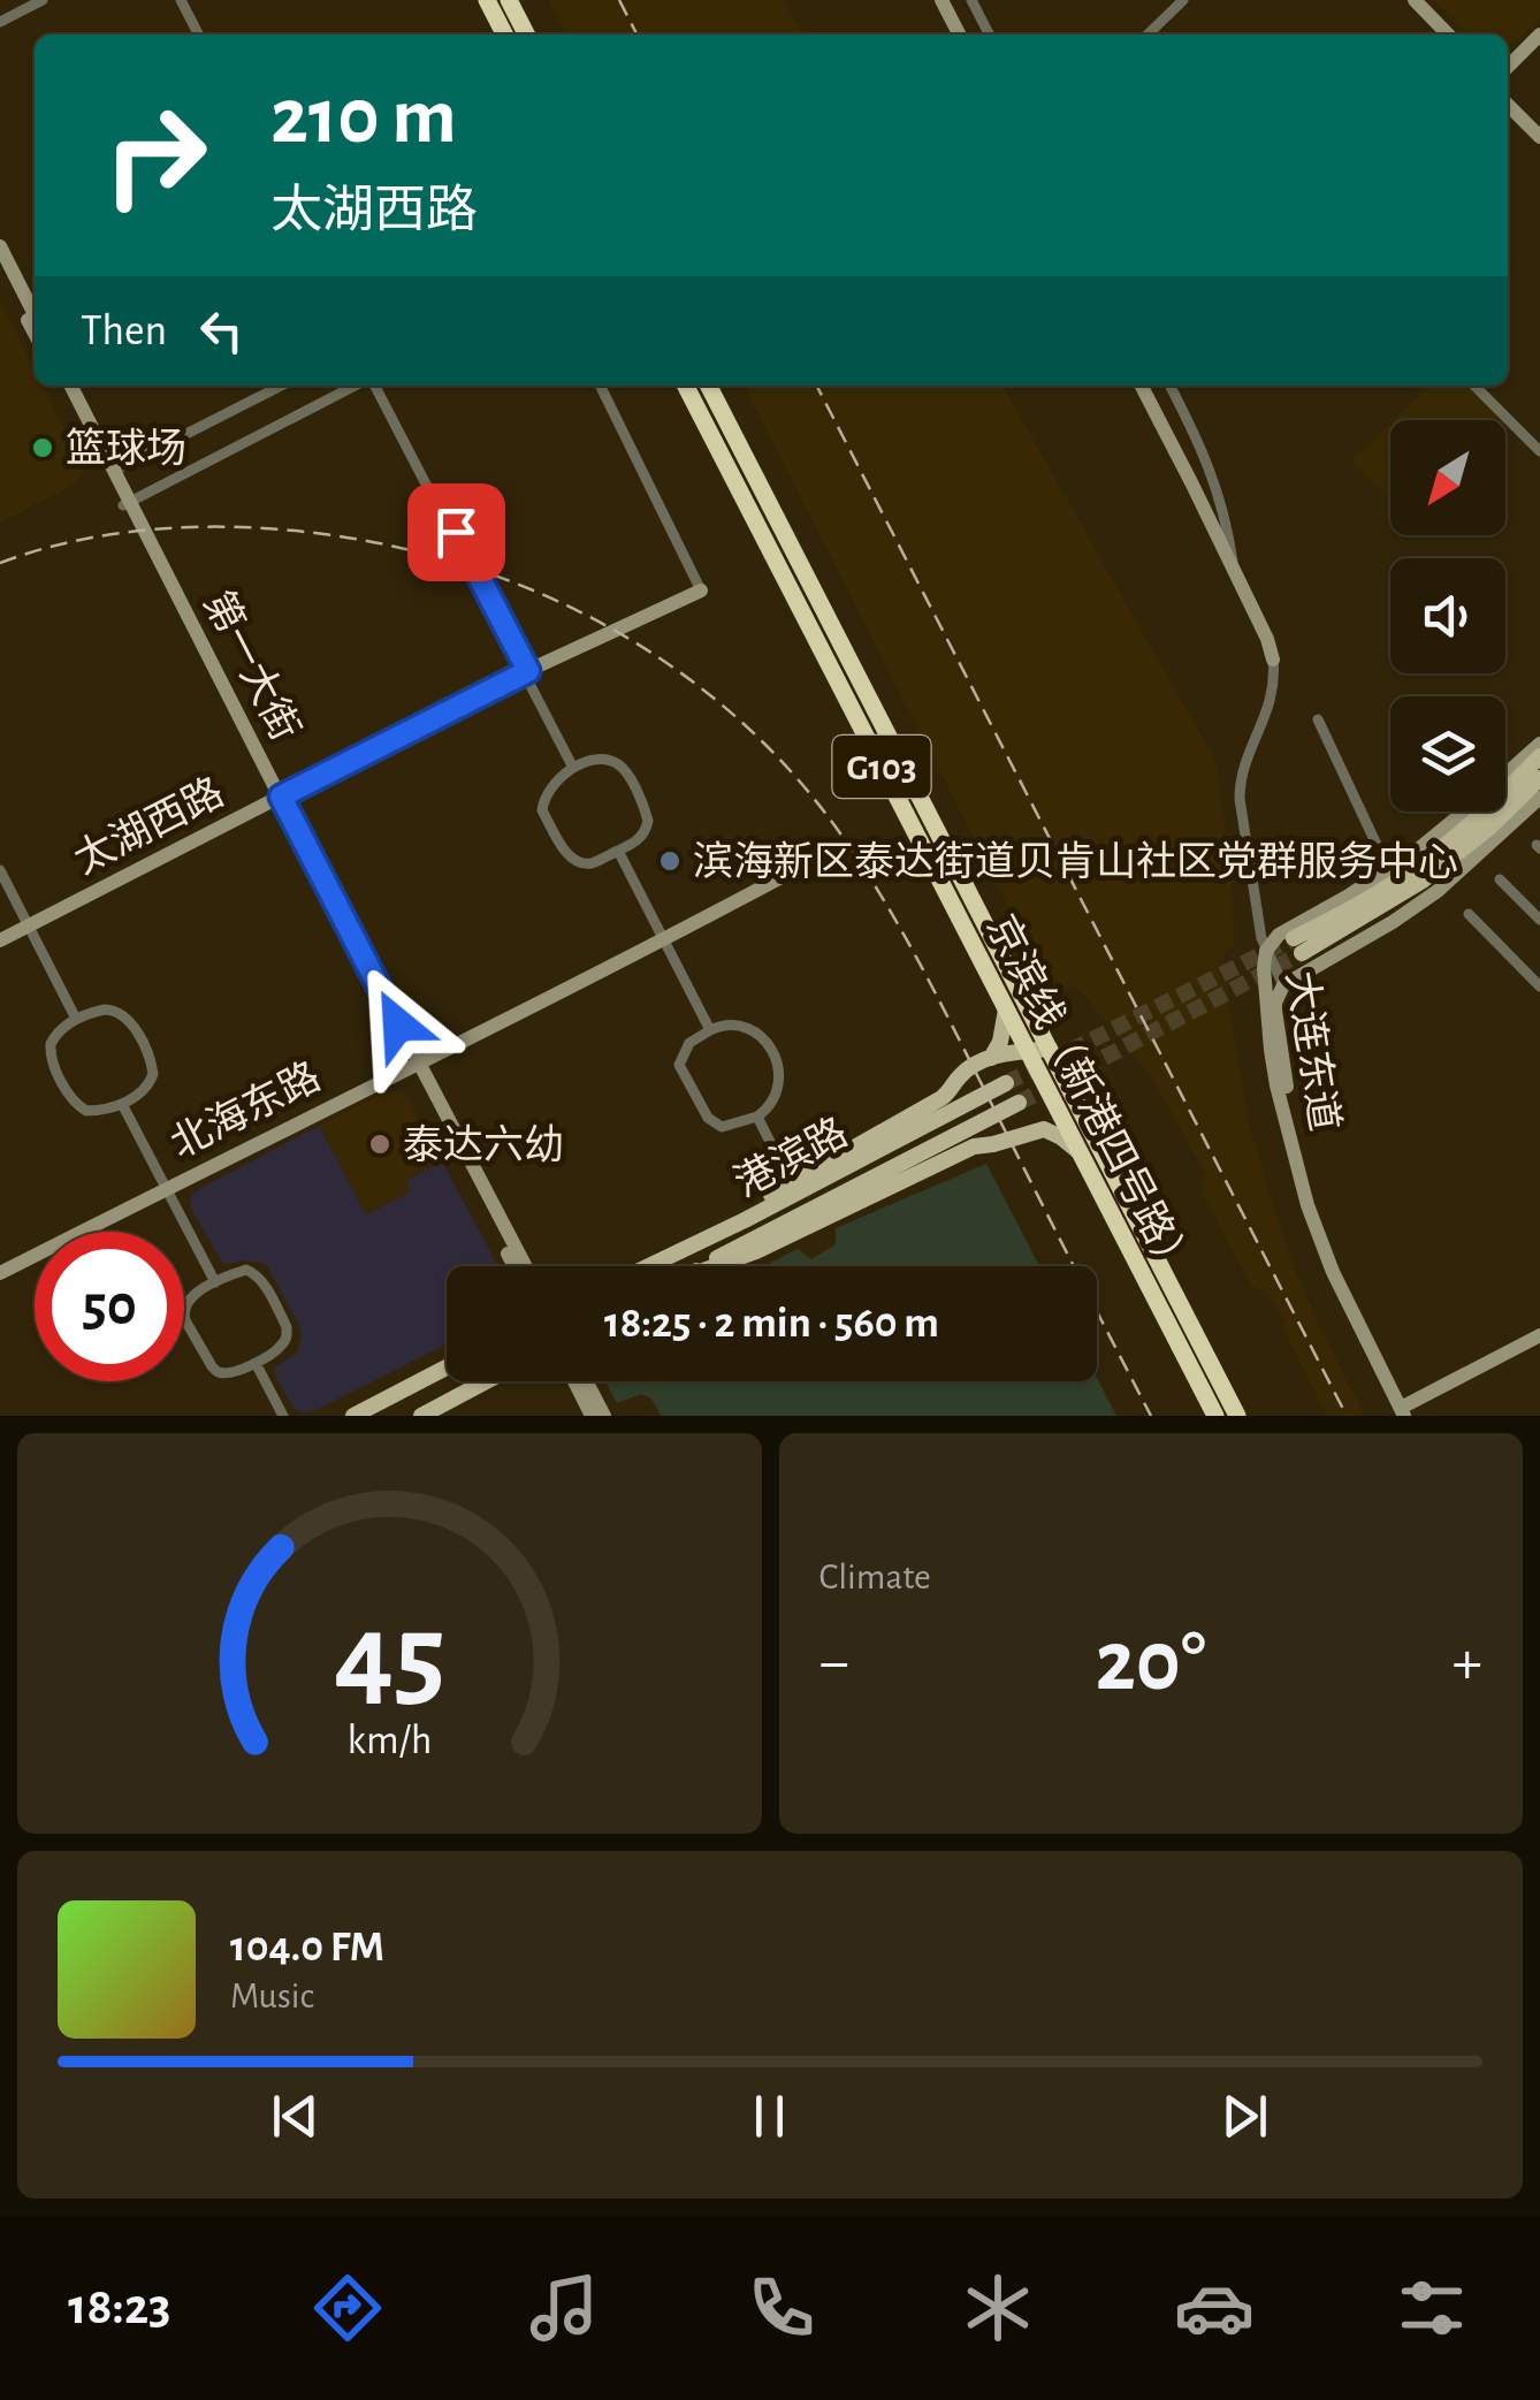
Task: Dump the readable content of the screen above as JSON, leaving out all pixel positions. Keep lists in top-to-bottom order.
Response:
{
  "streets": {
    "highway": ["G103", "京滨线（新港四号路）"],
    "main road": [
      "第一大街",
      "太湖西路",
      "大连东道",
      "北海东路",
      "港滨路"
    ]
  },
  "crossings": [
    ["第一大街", "太湖西路"],
    ["第一大街", "北海东路"]
  ],
  "places": ["篮球场", "滨海新区泰达街道贝肯山社区党群服务中心", "泰达六幼"],
  "north": "bottom left",
  "page": {
    "turn": ["210 m", "太湖西路"],
    "then": "Then",
    "limit": "50",
    "trip": "18:25 · 2 min · 560 m",
    "tile": "Climate",
    "heat": ["−", "20°", "+"],
    "song": ["104.0 FM", "Music"],
    "tabs": "18:23",
    "gauge": ["45", "km/h"]
  }
}
